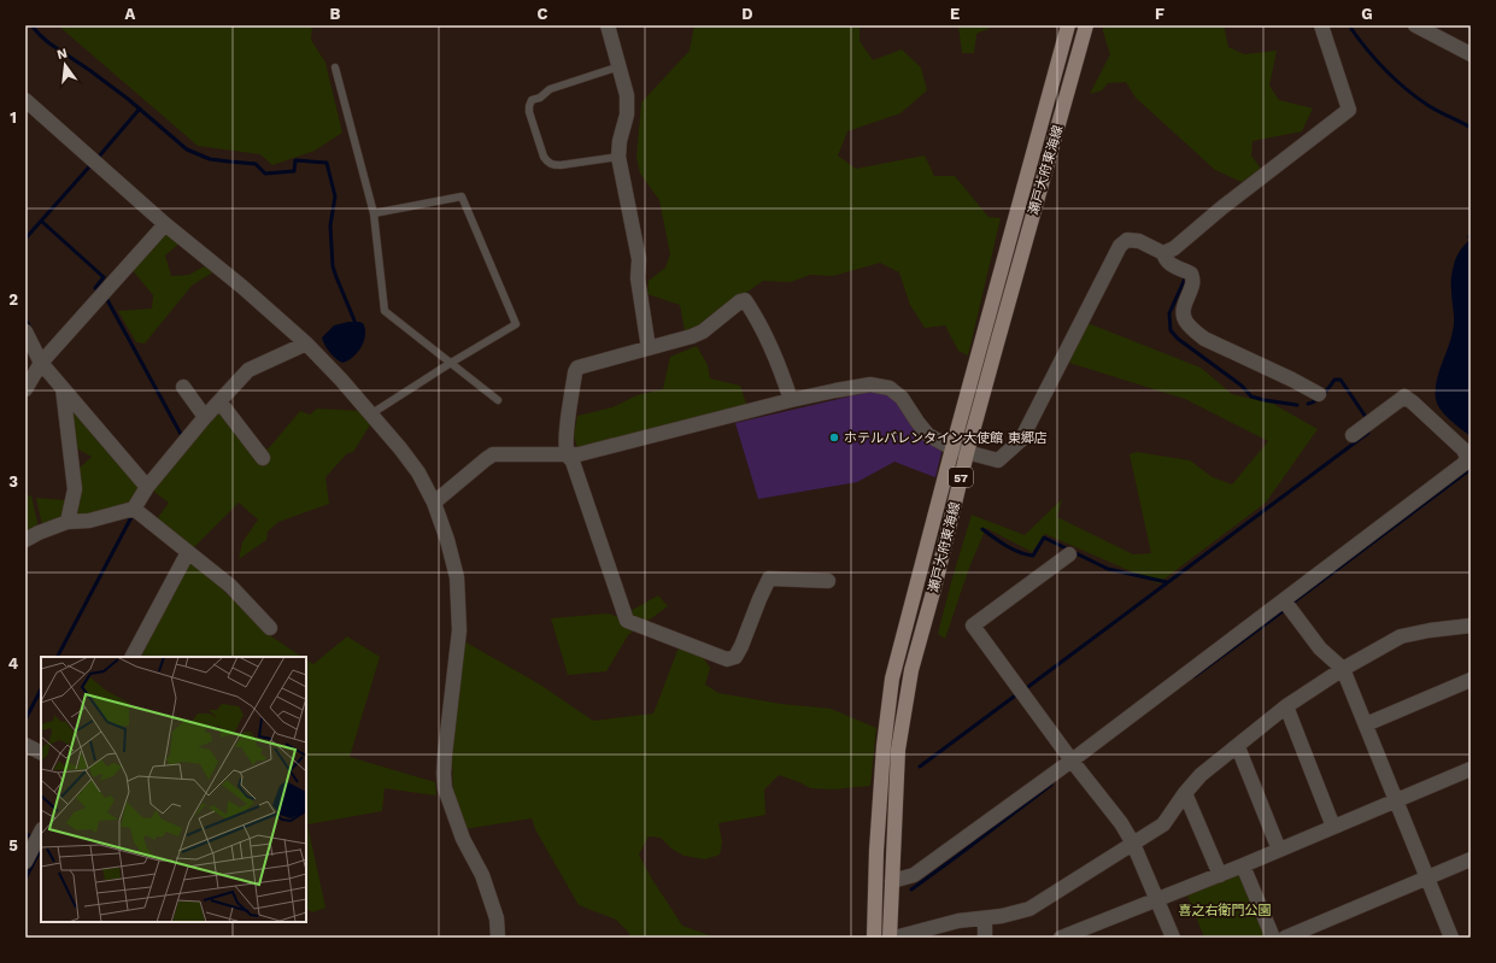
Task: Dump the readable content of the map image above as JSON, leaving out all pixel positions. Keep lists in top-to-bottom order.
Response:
{
  "streets": {
    "main road": ["瀬戸大府東海線", "57"]
  },
  "parks": ["喜之右衛門公園"],
  "places": ["ホテルバレンタイン大使館 東郷店"],
  "north": "top",
  "grid": {
    "columns": [
      "A",
      "B",
      "C",
      "D",
      "E",
      "F",
      "G"
    ],
    "rows": [
      "1",
      "2",
      "3",
      "4",
      "5"
    ]
  }
}
